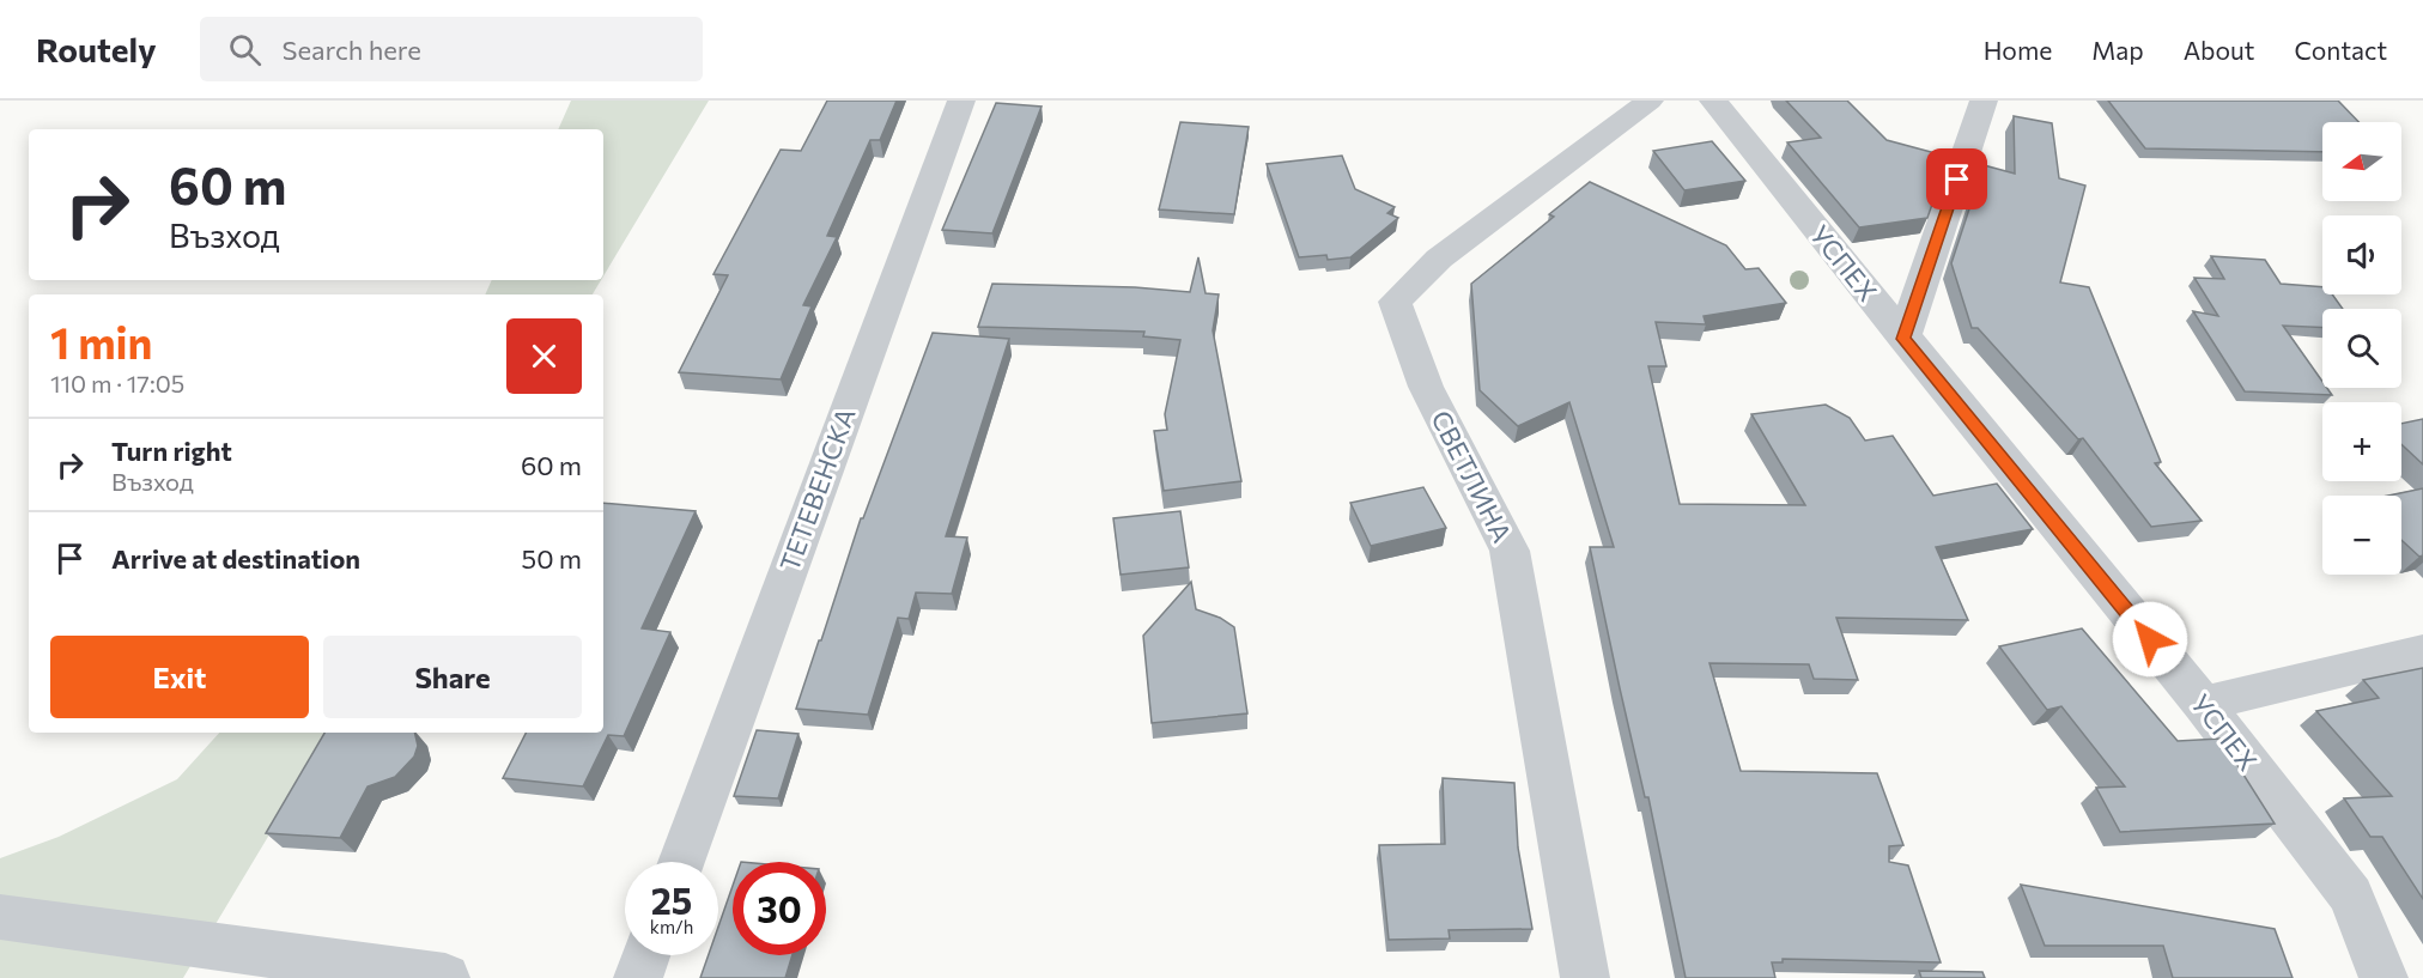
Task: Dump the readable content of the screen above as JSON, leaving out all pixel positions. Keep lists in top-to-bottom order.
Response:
{
  "streets": {
    "street": ["УСПЕХ", "СВЕТЛИНА", "ТЕТЕВЕНСКА"]
  },
  "north": "left",
  "page": {
    "header": "Routely",
    "search": "Search here",
    "nav": [
      "Home",
      "Map",
      "About",
      "Contact"
    ],
    "map_buttons": ["+", "−"],
    "turn": ["60 m", "Възход"],
    "heading": ["1 min", "110 m · 17:05"],
    "list": [
      {
        "name": "Turn right",
        "note": "Възход",
        "value": "60 m"
      },
      {
        "name": "Arrive at destination",
        "value": "50 m"
      }
    ],
    "buttons": ["Exit", "Share"],
    "speed": "25 km/h",
    "limit": "30"
  }
}
